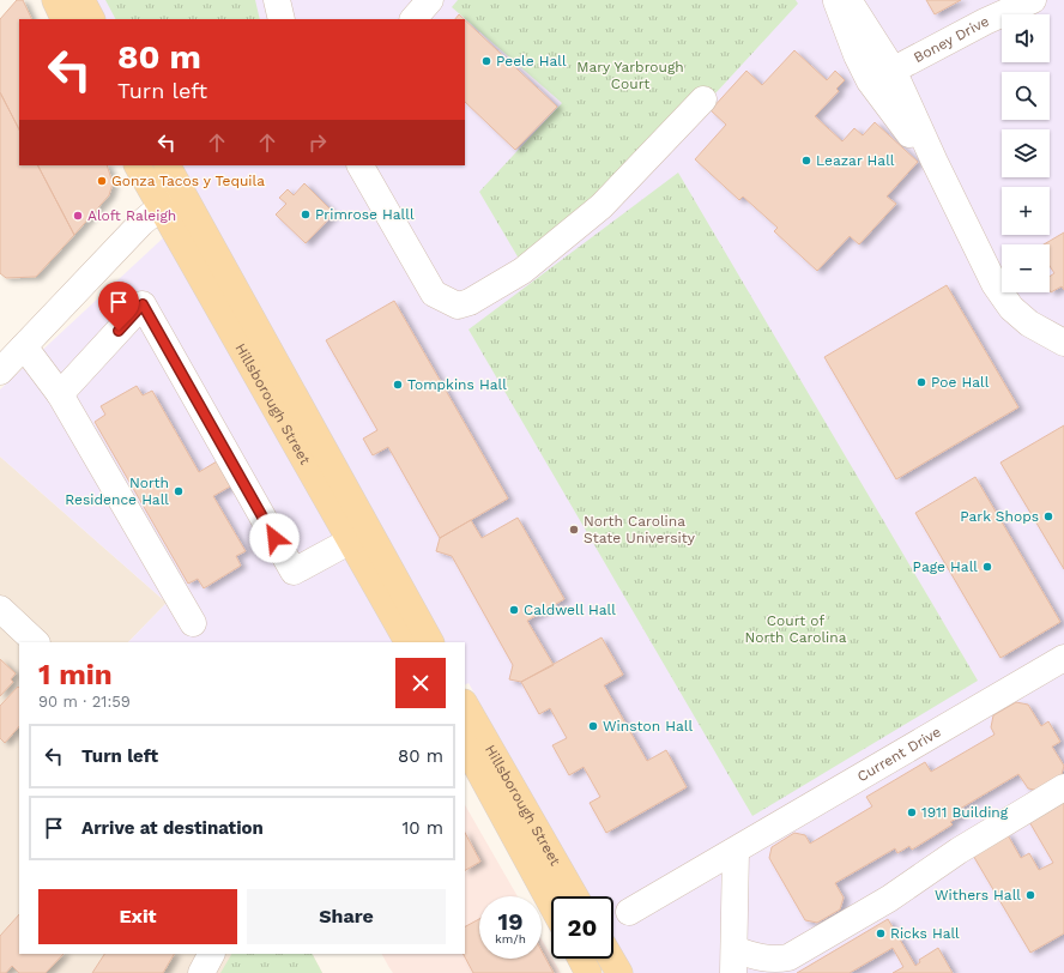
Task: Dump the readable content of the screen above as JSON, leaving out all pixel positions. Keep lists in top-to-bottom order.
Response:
{
  "streets": {
    "main road": ["Hillsborough Street"],
    "street": ["Boney Drive", "Current Drive"]
  },
  "parks": ["Mary Yarbrough Court", "Court of North Carolina"],
  "places": [
    "Peele Hall",
    "Leazar Hall",
    "Gonza Tacos y Tequila",
    "Primrose Halll",
    "Aloft Raleigh",
    "Poe Hall",
    "Tompkins Hall",
    "North Residence Hall",
    "Park Shops",
    "North Carolina State University",
    "Page Hall",
    "Caldwell Hall",
    "Winston Hall",
    "1911 Building",
    "Withers Hall",
    "Ricks Hall"
  ],
  "page": {
    "map_buttons": ["+", "−"],
    "turn": ["80 m", "Turn left"],
    "heading": ["1 min", "90 m · 21:59"],
    "list": [
      {
        "name": "Turn left",
        "value": "80 m"
      },
      {
        "name": "Arrive at destination",
        "value": "10 m"
      }
    ],
    "buttons": ["Exit", "Share"],
    "speed": "19 km/h",
    "limit": "20"
  }
}
